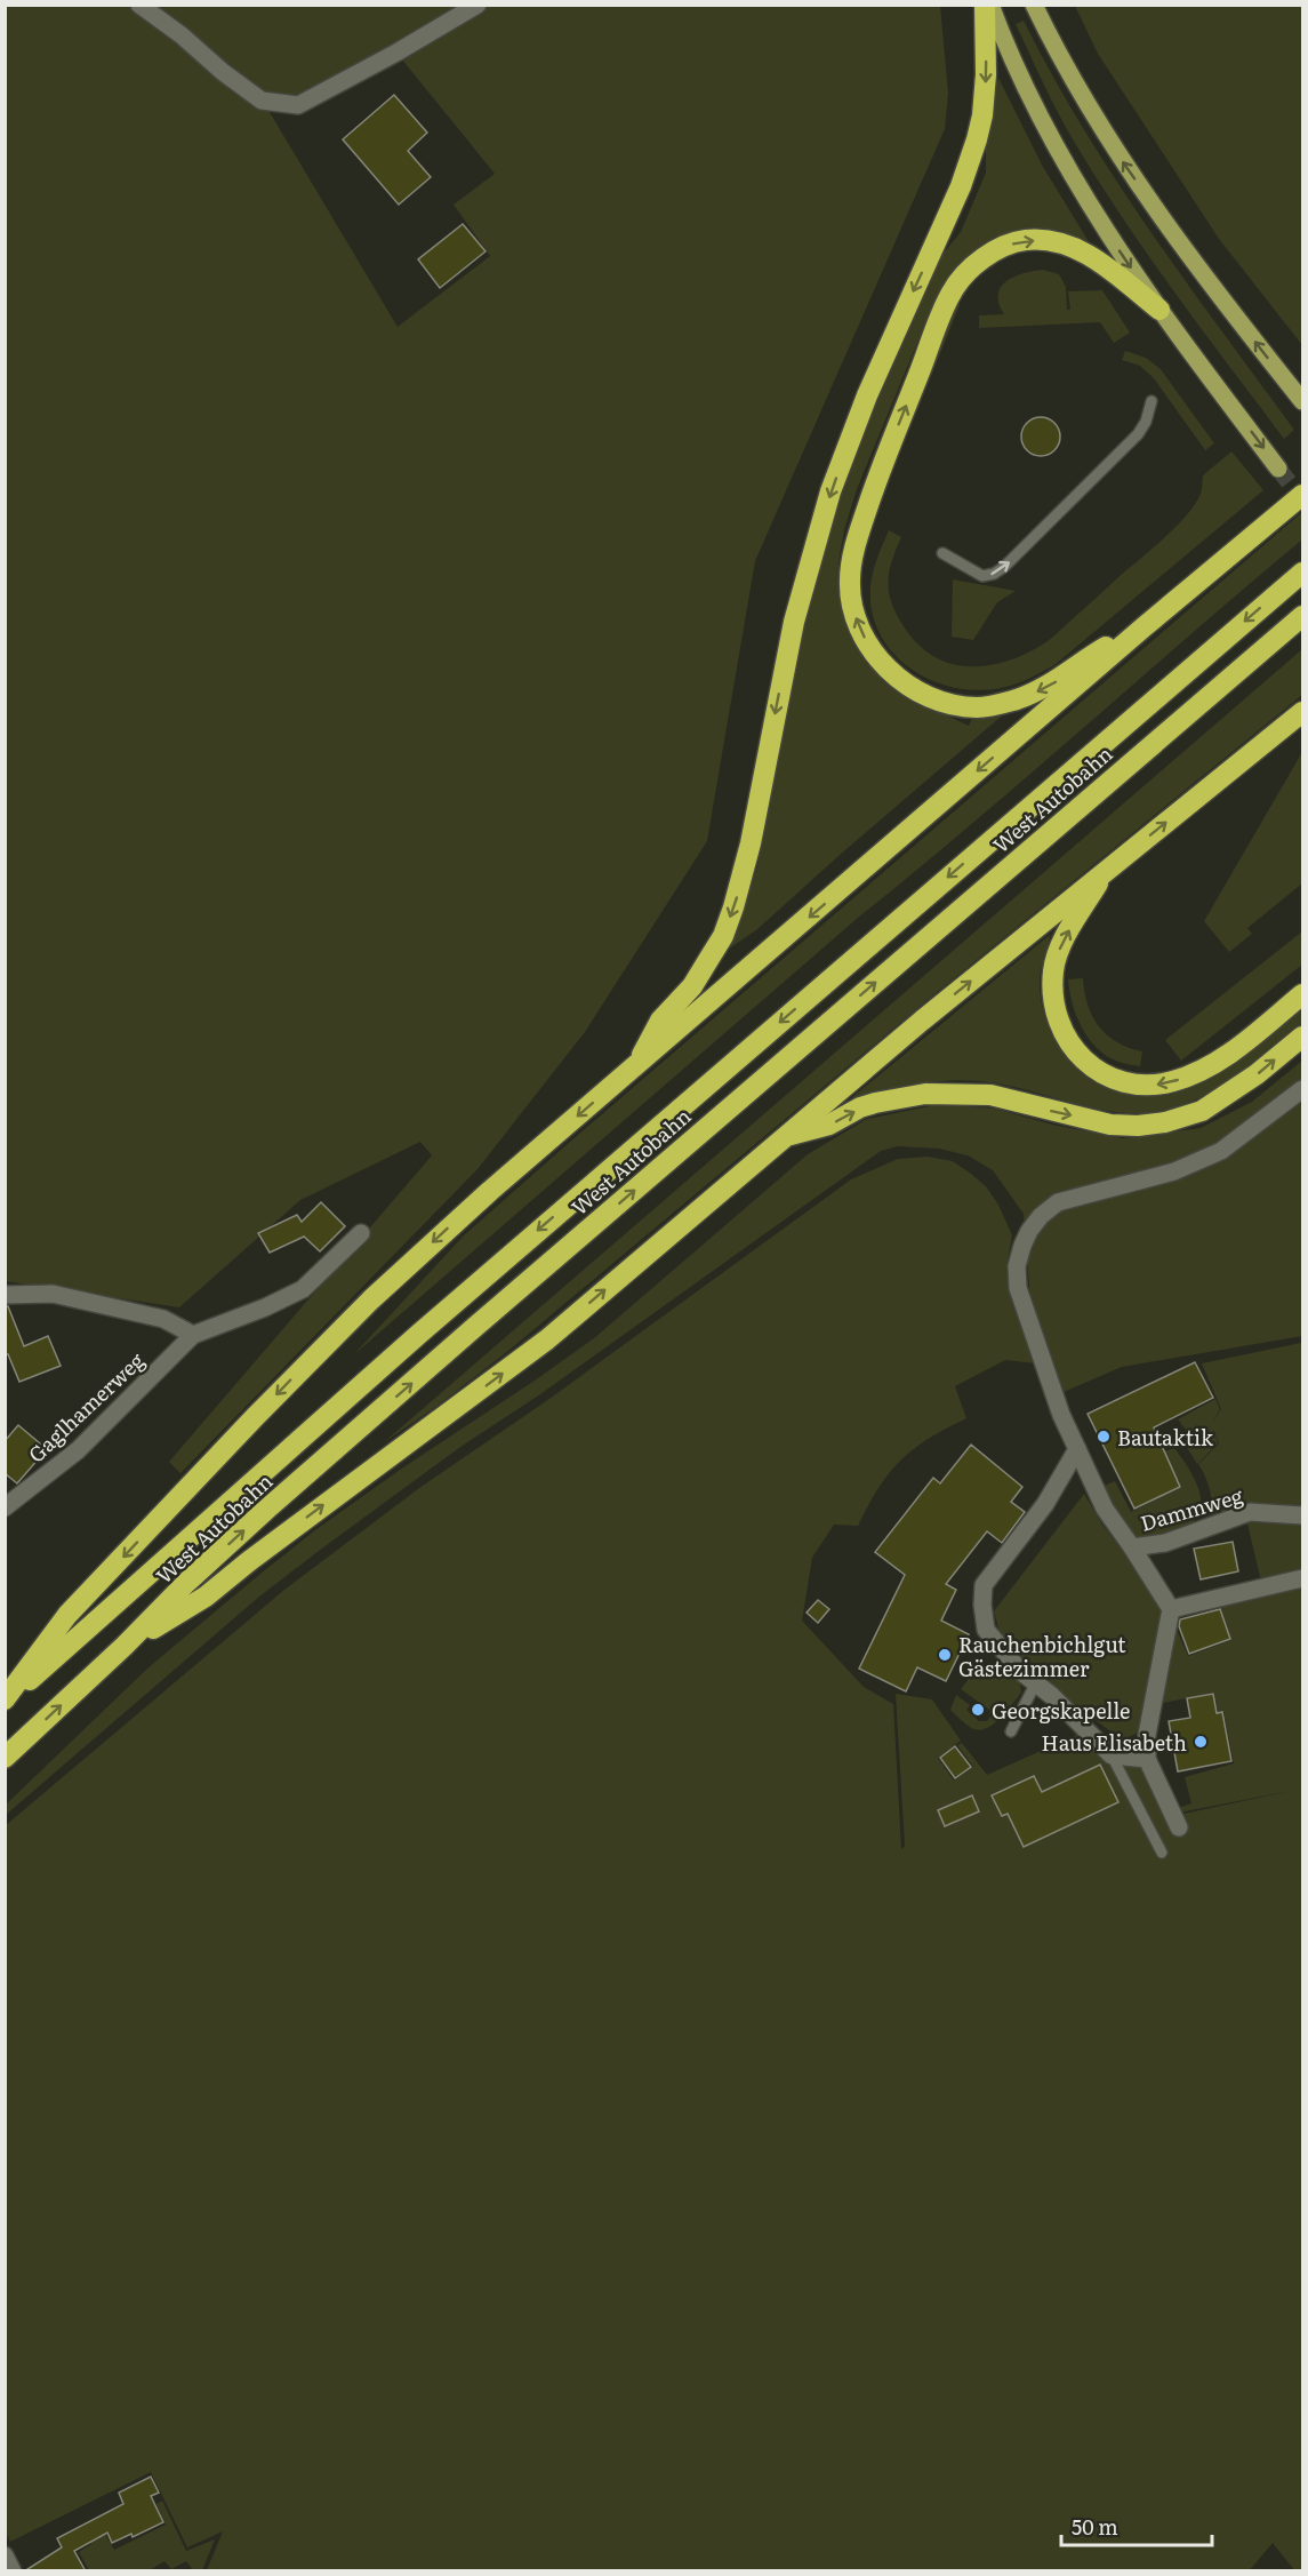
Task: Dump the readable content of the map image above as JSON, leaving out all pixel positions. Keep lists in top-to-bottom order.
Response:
{
  "streets": {
    "highway": ["West Autobahn"],
    "street": ["Gaglhamerweg", "Dammweg"]
  },
  "places": [
    "Bautaktik",
    "Rauchenbichlgut Gästezimmer",
    "Georgskapelle",
    "Haus Elisabeth"
  ],
  "scale_bar": "50 m"
}
